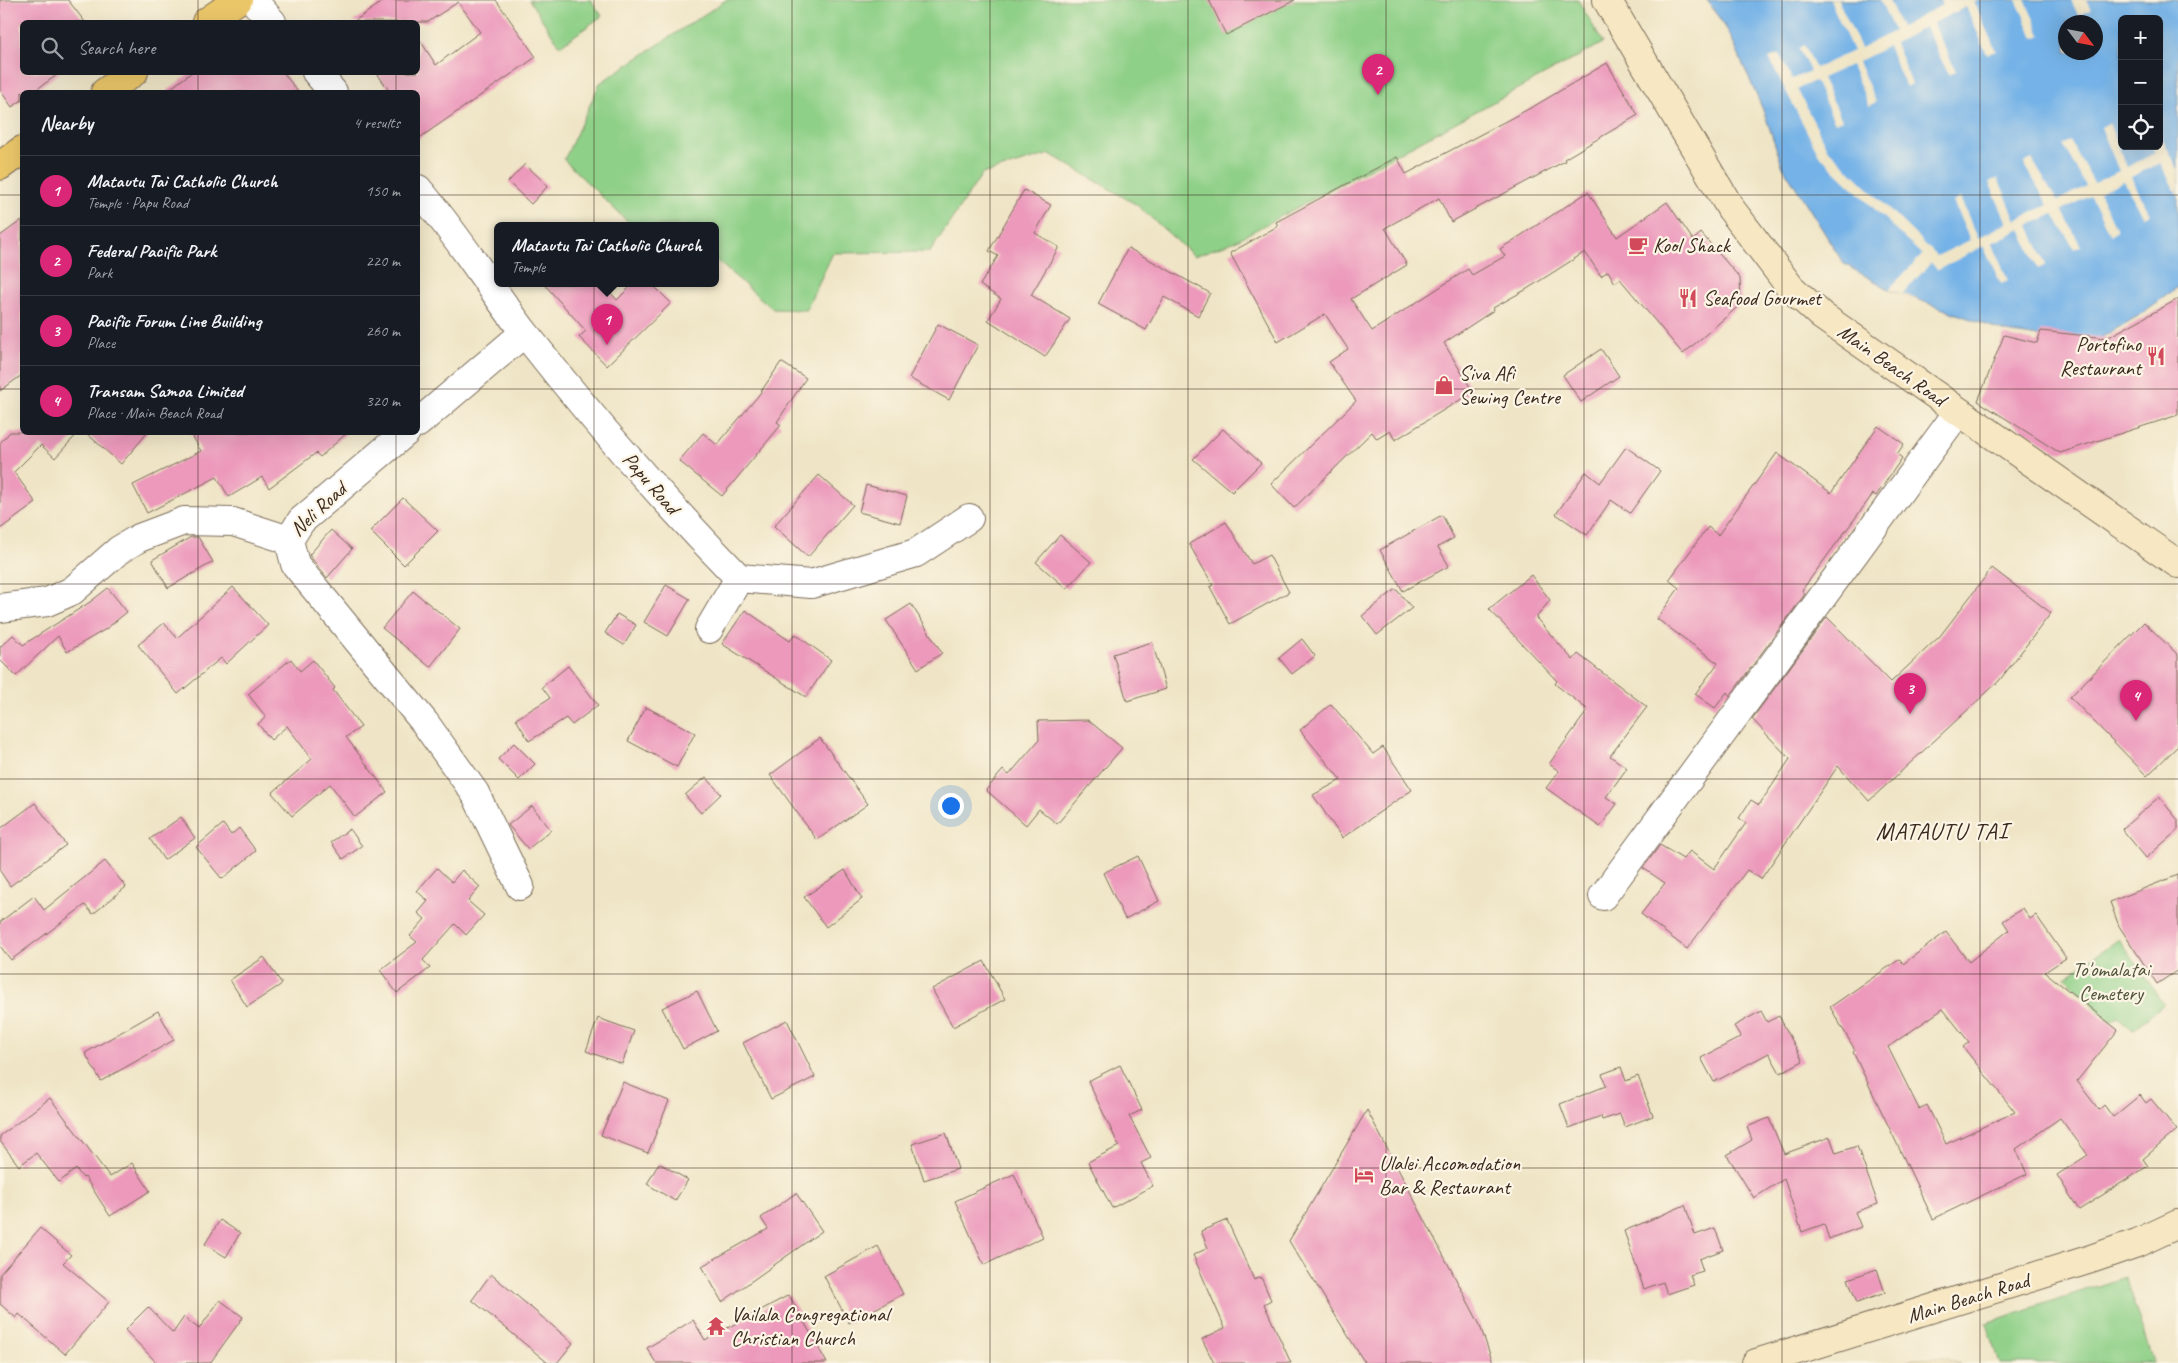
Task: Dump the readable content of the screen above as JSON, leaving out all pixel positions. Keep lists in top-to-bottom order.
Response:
{
  "streets": {
    "main road": ["Main Beach Road"],
    "street": ["Papu Road", "Neli Road"]
  },
  "districts": ["MATAUTU TAI"],
  "parks": ["To'omalatai Cemetery"],
  "places": {
    "cafe": ["Kool Shack"],
    "restaurant": ["Seafood Gourmet", "Portofino Restaurant"],
    "shop": ["Siva Afi Sewing Centre"],
    "hotel": ["Ulalei Accomodation Bar & Restaurant"],
    "temple": ["Vailala Congregational Christian Church"]
  },
  "north": "bottom right",
  "page": {
    "map_buttons": ["+", "−"],
    "search": "Search here",
    "pins": [
      "2",
      "1",
      "3",
      "4"
    ],
    "heading": ["Nearby", "4 results"],
    "list": [
      {
        "mark": "1",
        "name": "Matautu Tai Catholic Church",
        "note": "Temple · Papu Road",
        "value": "150 m"
      },
      {
        "mark": "2",
        "name": "Federal Pacific Park",
        "note": "Park",
        "value": "220 m"
      },
      {
        "mark": "3",
        "name": "Pacific Forum Line Building",
        "note": "Place",
        "value": "260 m"
      },
      {
        "mark": "4",
        "name": "Transam Samoa Limited",
        "note": "Place · Main Beach Road",
        "value": "320 m"
      }
    ],
    "popup": ["Matautu Tai Catholic Church", "Temple"]
  }
}
